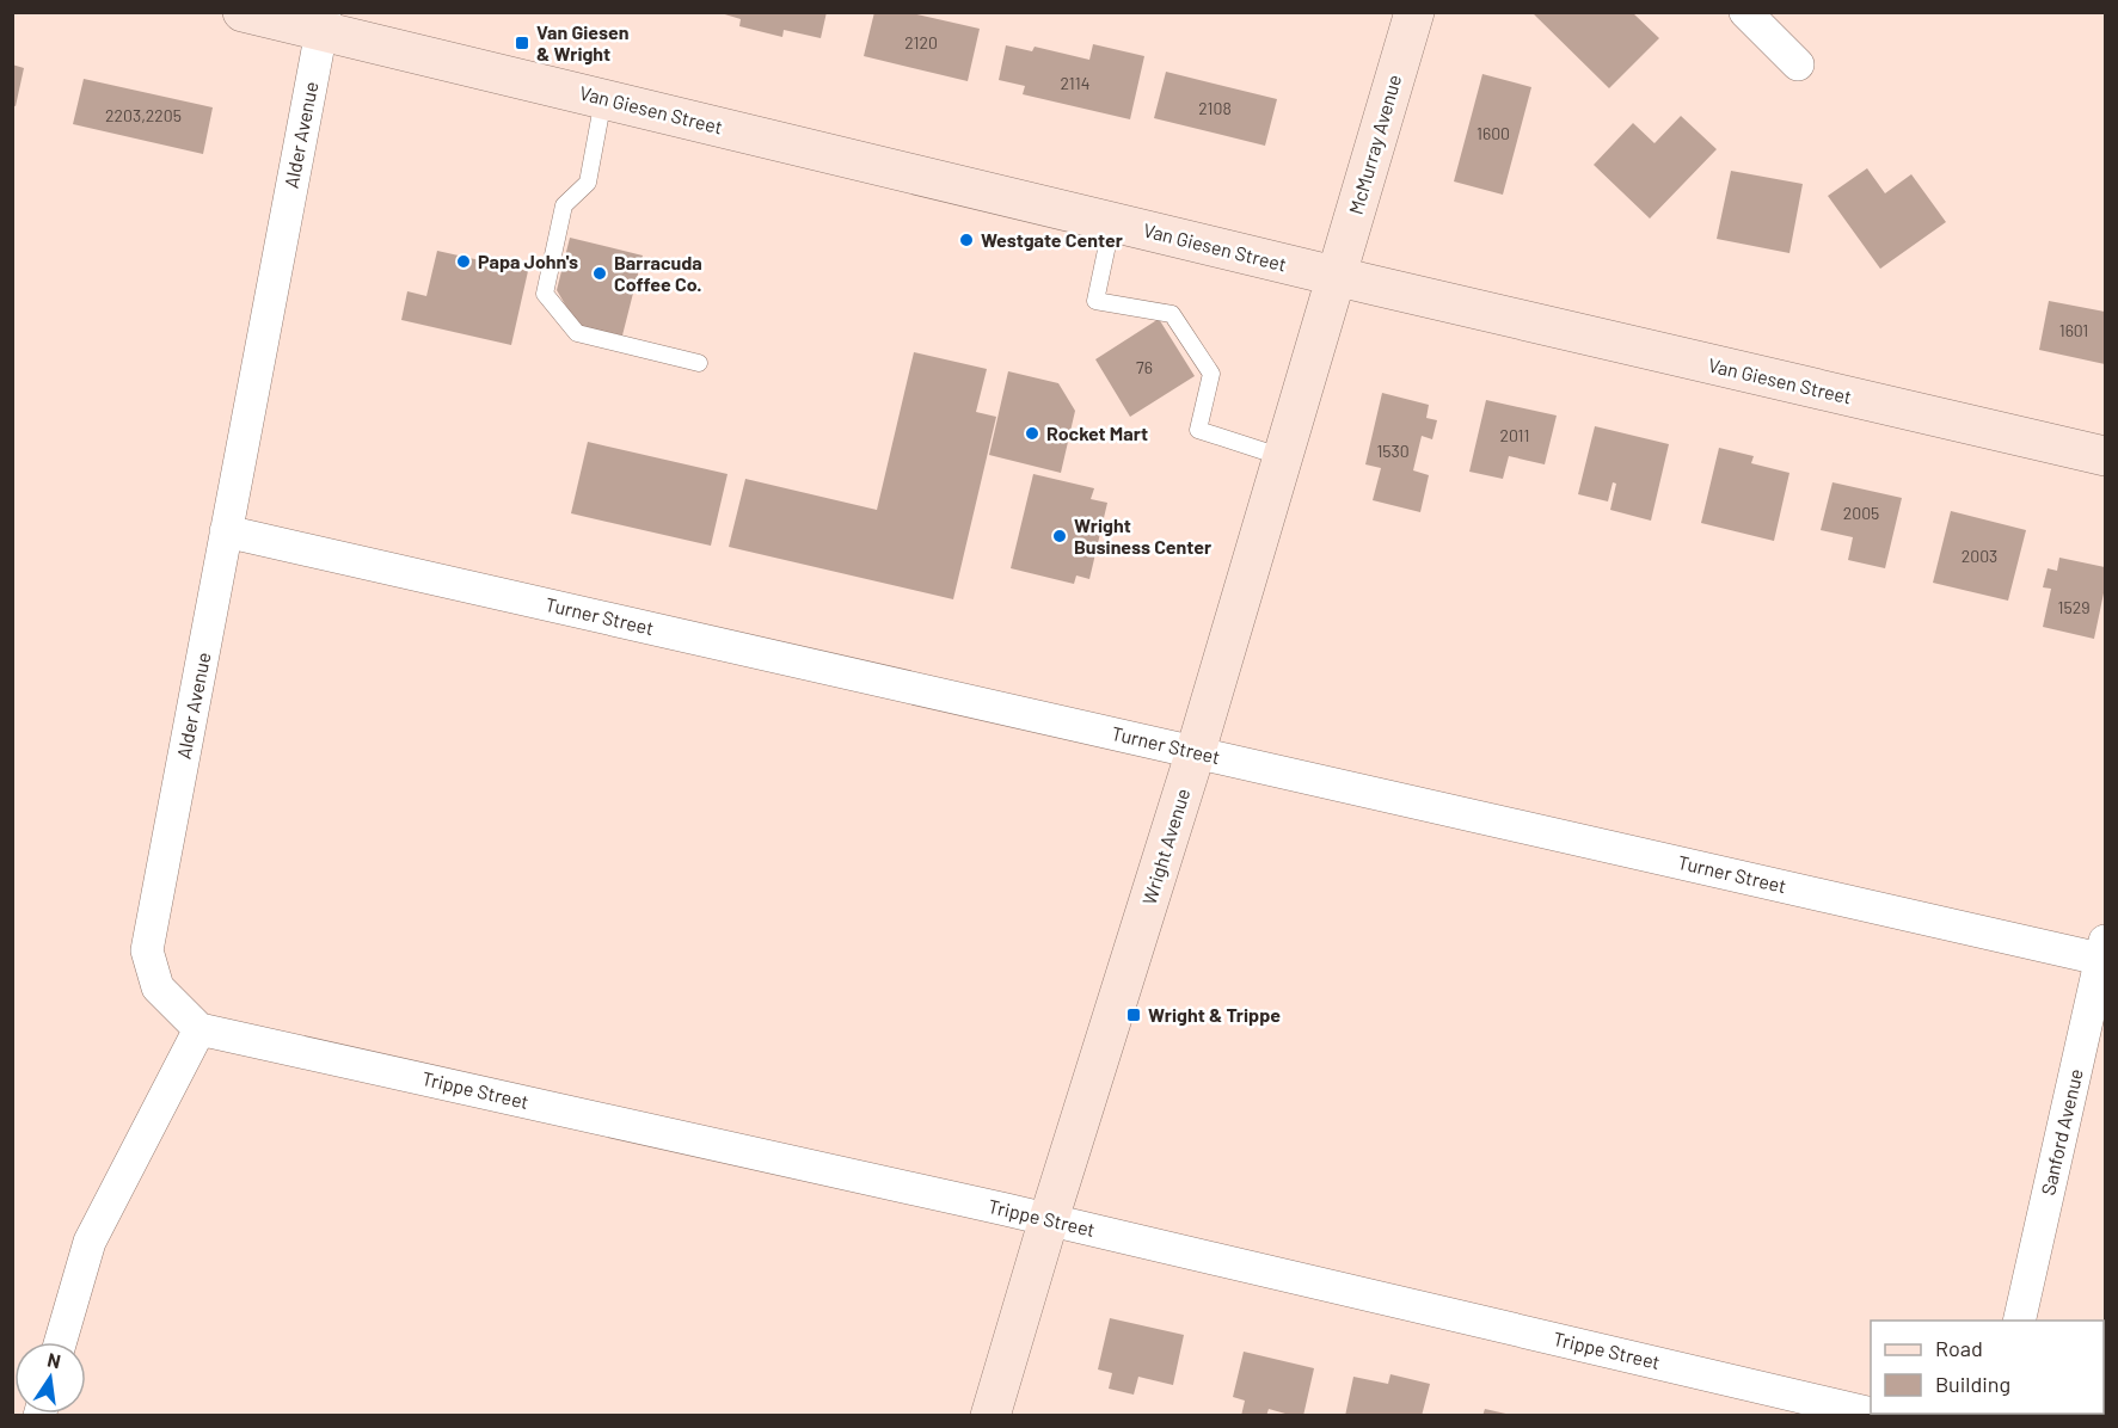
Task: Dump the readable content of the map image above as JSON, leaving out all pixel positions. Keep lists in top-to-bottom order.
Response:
{
  "streets": {
    "main road": ["Van Giesen Street", "McMurray Avenue", "Wright Avenue"],
    "street": [
      "Alder Avenue",
      "Turner Street",
      "Trippe Street",
      "Sanford Avenue"
    ]
  },
  "crossings": [
    ["Van Giesen Street", "Alder Avenue"],
    ["Van Giesen Street", "McMurray Avenue"],
    ["Van Giesen Street", "Wright Avenue"],
    ["Alder Avenue", "Turner Street"],
    ["Alder Avenue", "Trippe Street"],
    ["McMurray Avenue", "Wright Avenue"],
    ["Turner Street", "Wright Avenue"],
    ["Turner Street", "Sanford Avenue"],
    ["Wright Avenue", "Trippe Street"]
  ],
  "places": {
    "transit": ["Van Giesen & Wright", "Wright & Trippe"],
    "other": [
      "Westgate Center",
      "Papa John's",
      "Barracuda Coffee Co.",
      "Rocket Mart",
      "Wright Business Center"
    ]
  },
  "house_numbers": [
    "2120",
    "2114",
    "2108",
    "2203,2205",
    "1600",
    "1601",
    "76",
    "2011",
    "1530",
    "2005",
    "2003",
    "1529"
  ],
  "legend": ["Road", "Building"],
  "north": "top"
}
